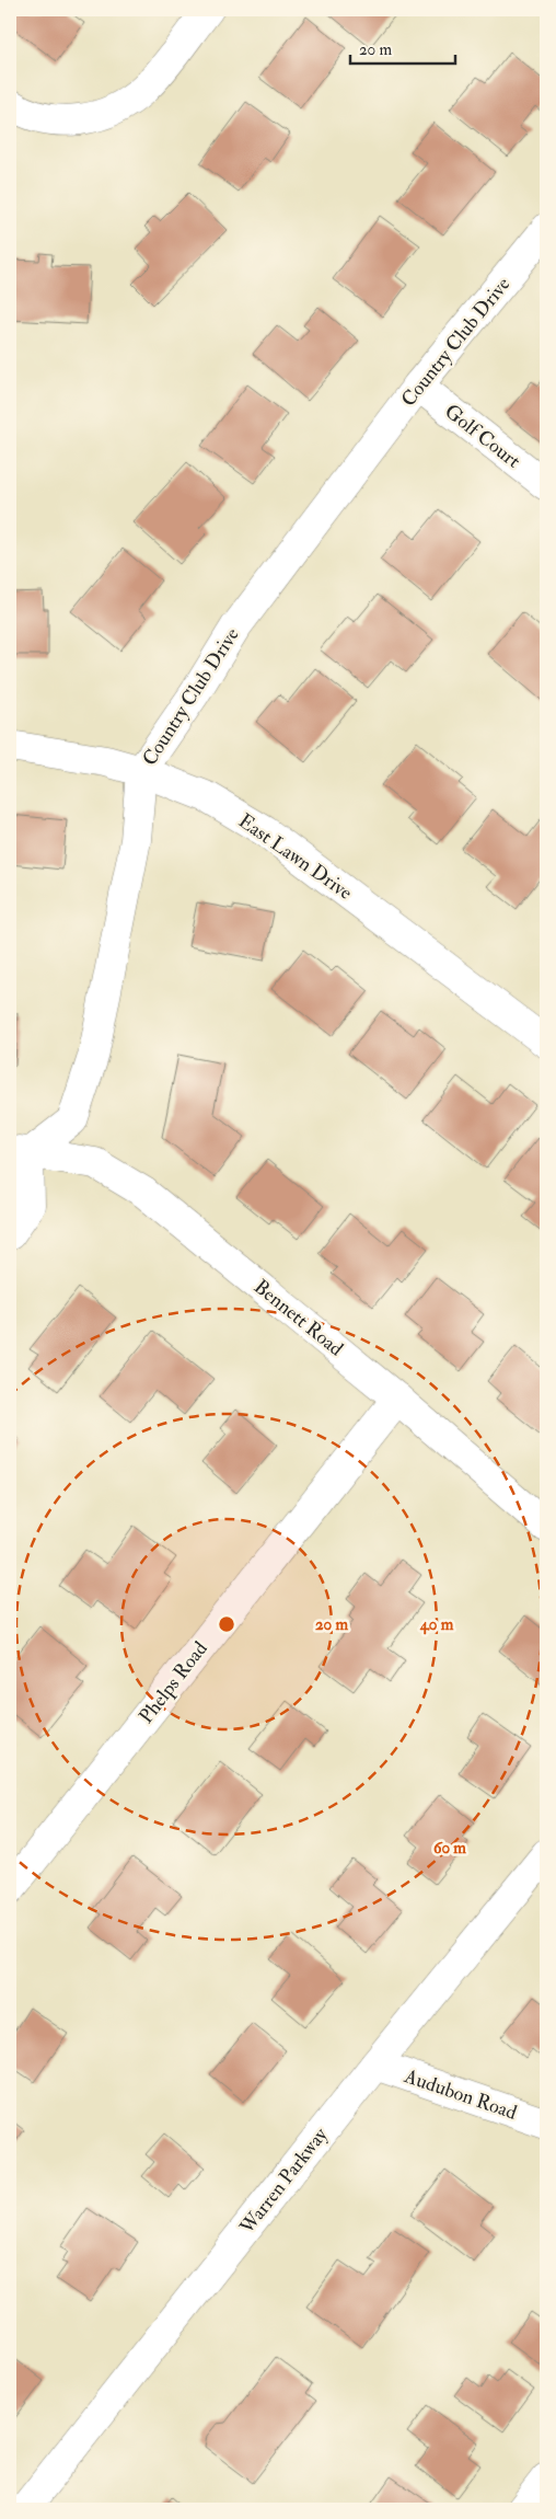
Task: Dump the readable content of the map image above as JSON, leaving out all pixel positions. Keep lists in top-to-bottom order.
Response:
{
  "streets": {
    "street": [
      "Country Club Drive",
      "Golf Court",
      "East Lawn Drive",
      "Bennett Road",
      "Phelps Road",
      "Audubon Road",
      "Warren Parkway"
    ]
  },
  "crossings": [
    ["Country Club Drive", "Golf Court"],
    ["Country Club Drive", "East Lawn Drive"],
    ["Country Club Drive", "Bennett Road"],
    ["Bennett Road", "Phelps Road"],
    ["Audubon Road", "Warren Parkway"]
  ],
  "scale_bar": "20 m",
  "rings": ["20 m", "40 m", "60 m"]
}
